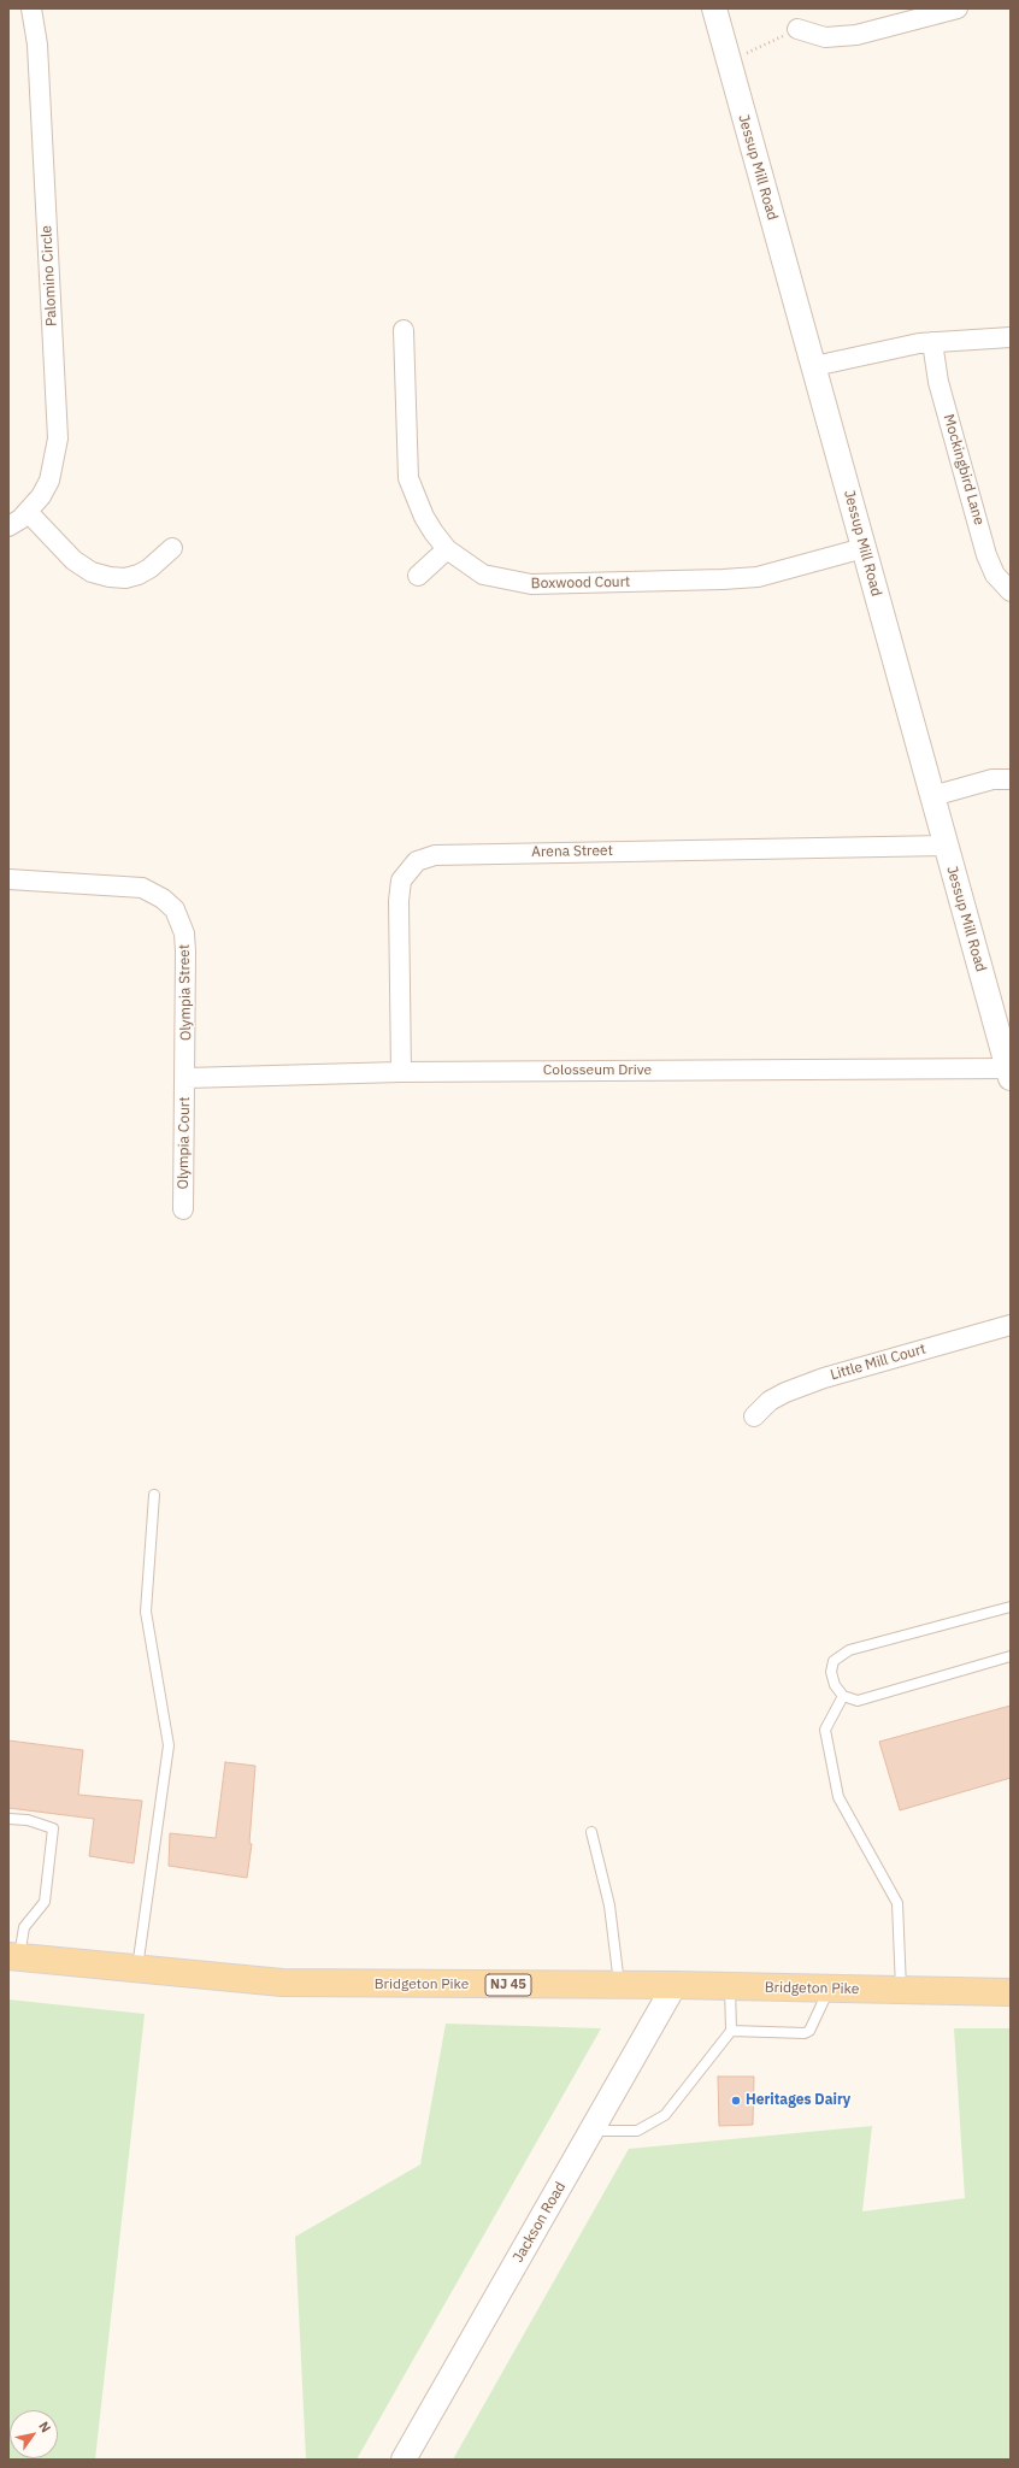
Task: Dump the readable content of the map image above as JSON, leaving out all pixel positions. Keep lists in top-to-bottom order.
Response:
{
  "streets": {
    "main road": ["Bridgeton Pike", "NJ 45"],
    "street": [
      "Jessup Mill Road",
      "Palomino Circle",
      "Mockingbird Lane",
      "Boxwood Court",
      "Arena Street",
      "Olympia Street",
      "Colosseum Drive",
      "Olympia Court",
      "Little Mill Court",
      "Jackson Road"
    ]
  },
  "crossings": [
    ["Jessup Mill Road", "Boxwood Court"],
    ["Jessup Mill Road", "Arena Street"],
    ["Jessup Mill Road", "Colosseum Drive"],
    ["Arena Street", "Colosseum Drive"],
    ["Olympia Street", "Colosseum Drive"],
    ["Olympia Street", "Olympia Court"],
    ["Colosseum Drive", "Olympia Court"],
    ["Bridgeton Pike", "Jackson Road"]
  ],
  "places": ["Heritages Dairy"],
  "north": "top right"
}
